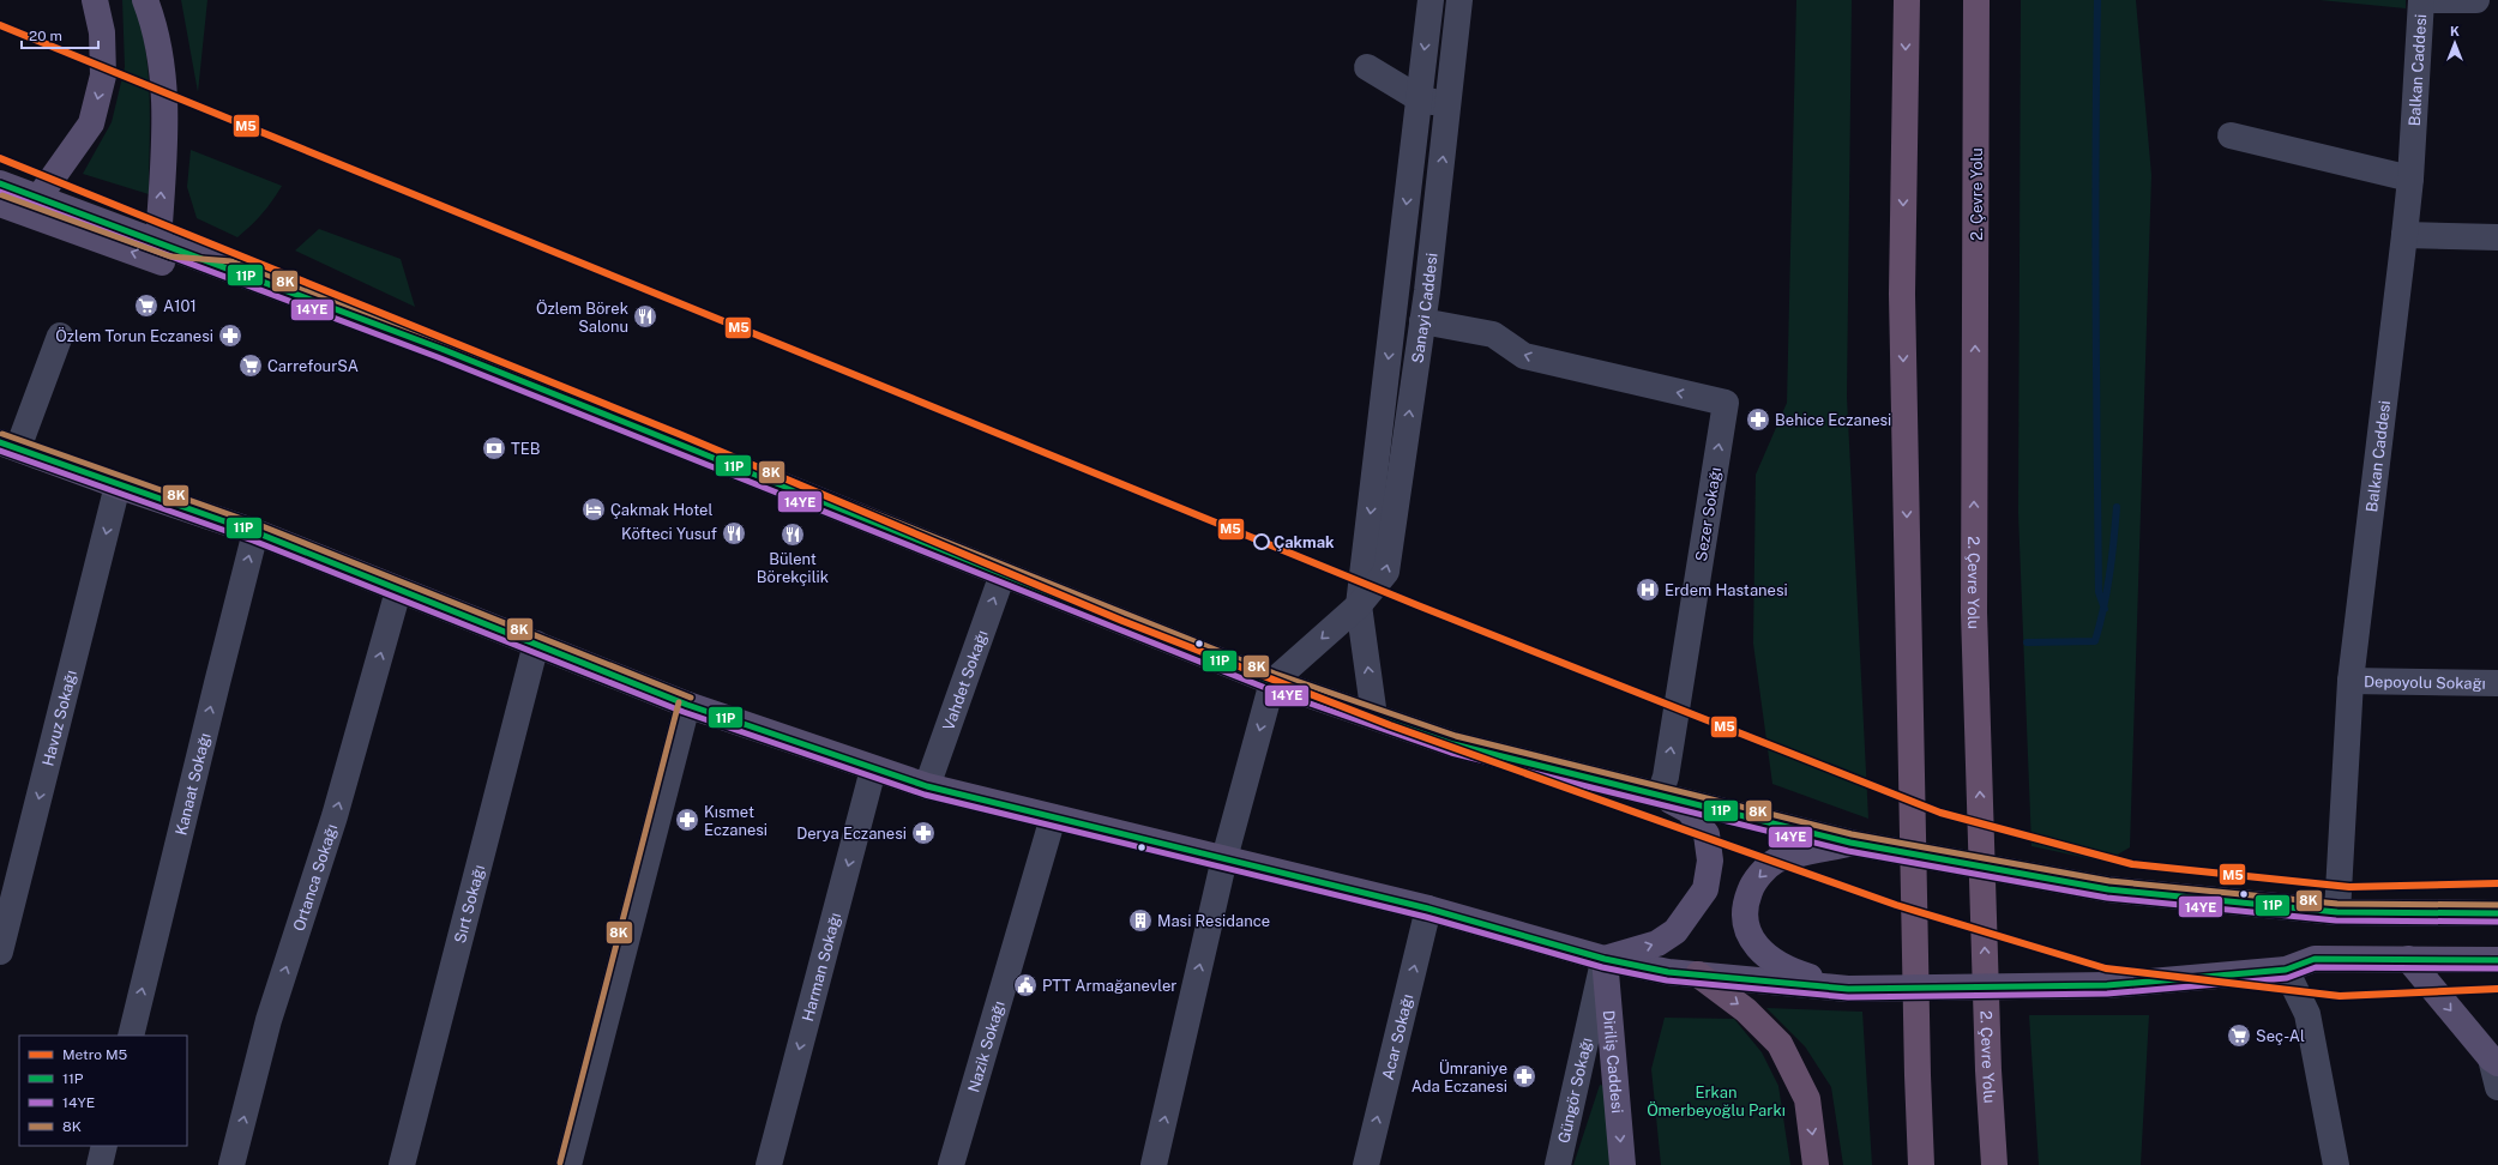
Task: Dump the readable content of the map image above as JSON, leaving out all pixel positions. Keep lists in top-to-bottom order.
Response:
{
  "streets": {
    "highway": ["2. Çevre Yolu"],
    "main road": ["Diriliş Caddesi"],
    "street": [
      "Balkan Caddesi",
      "Sanayi Caddesi",
      "Sezer Sokağı",
      "Vahdet Sokağı",
      "Depoyolu Sokağı",
      "Havuz Sokağı",
      "Kanaat Sokağı",
      "Ortanca Sokağı",
      "Sırt Sokağı",
      "Harman Sokağı",
      "Acar Sokağı",
      "Nazik Sokağı",
      "Güngör Sokağı"
    ]
  },
  "crossings": [
    ["Balkan Caddesi", "Depoyolu Sokağı"],
    ["Sanayi Caddesi", "Sezer Sokağı"],
    ["Diriliş Caddesi", "Güngör Sokağı"]
  ],
  "one_way": [
    "Vahdet Sokağı",
    "Havuz Sokağı",
    "Kanaat Sokağı",
    "Ortanca Sokağı",
    "Diriliş Caddesi"
  ],
  "parks": ["Erkan Ömerbeyoğlu Parkı"],
  "places": {
    "supermarket": ["A101", "CarrefourSA", "Seç-Al"],
    "restaurant": ["Özlem Börek Salonu", "Köfteci Yusuf", "Bülent Börekçilik"],
    "pharmacy": [
      "Özlem Torun Eczanesi",
      "Behice Eczanesi",
      "Kısmet Eczanesi",
      "Derya Eczanesi",
      "Ümraniye Ada Eczanesi"
    ],
    "bank": ["TEB"],
    "hotel": ["Çakmak Hotel"],
    "other": ["Çakmak"],
    "hospital": ["Erdem Hastanesi"],
    "building": ["Masi Residance"],
    "public building": ["PTT Armağanevler"]
  },
  "lines": [
    "metro line M5",
    "transit line 11P",
    "transit line 14YE",
    "transit line 8K"
  ],
  "legend": [
    "Metro M5",
    "11P",
    "14YE",
    "8K"
  ],
  "scale_bar": "20 m",
  "north": "top"
}
